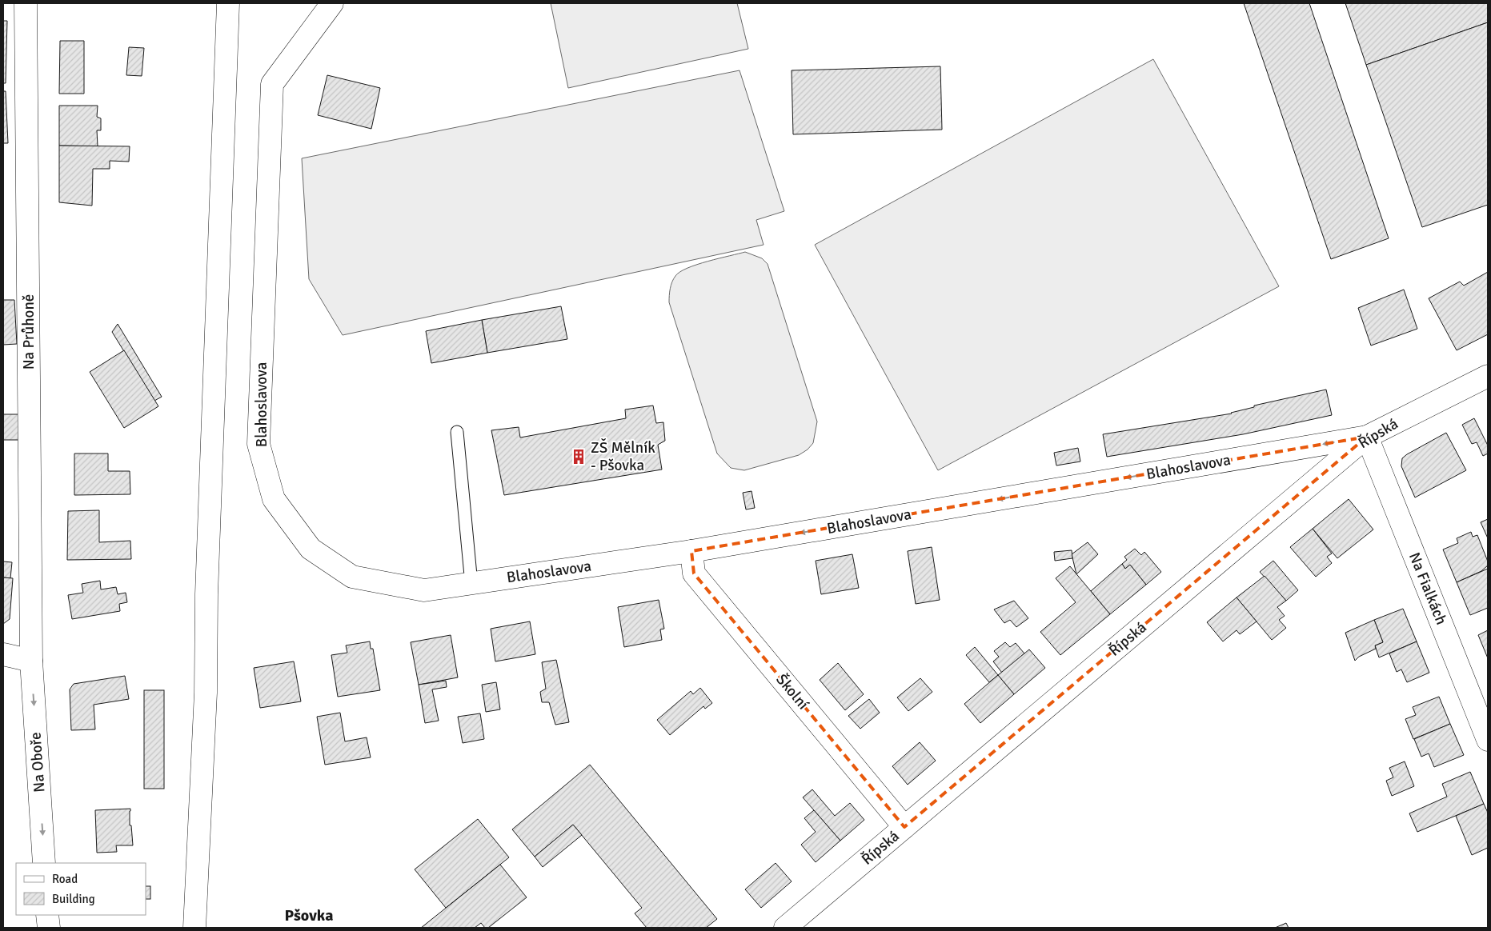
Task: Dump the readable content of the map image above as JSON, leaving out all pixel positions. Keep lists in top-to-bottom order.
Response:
{
  "streets": {
    "street": [
      "Na Průhoně",
      "Blahoslavova",
      "Řípská",
      "Na Fialkách",
      "Školní",
      "Na Oboře"
    ]
  },
  "crossings": [
    ["Na Průhoně", "Na Oboře"],
    ["Blahoslavova", "Řípská"],
    ["Blahoslavova", "Na Fialkách"],
    ["Blahoslavova", "Školní"],
    ["Řípská", "Na Fialkách"],
    ["Řípská", "Školní"]
  ],
  "one_way": ["Blahoslavova"],
  "districts": ["Pšovka"],
  "places": {
    "building": ["ZŠ Mělník - Pšovka"]
  },
  "legend": ["Road", "Building"]
}
